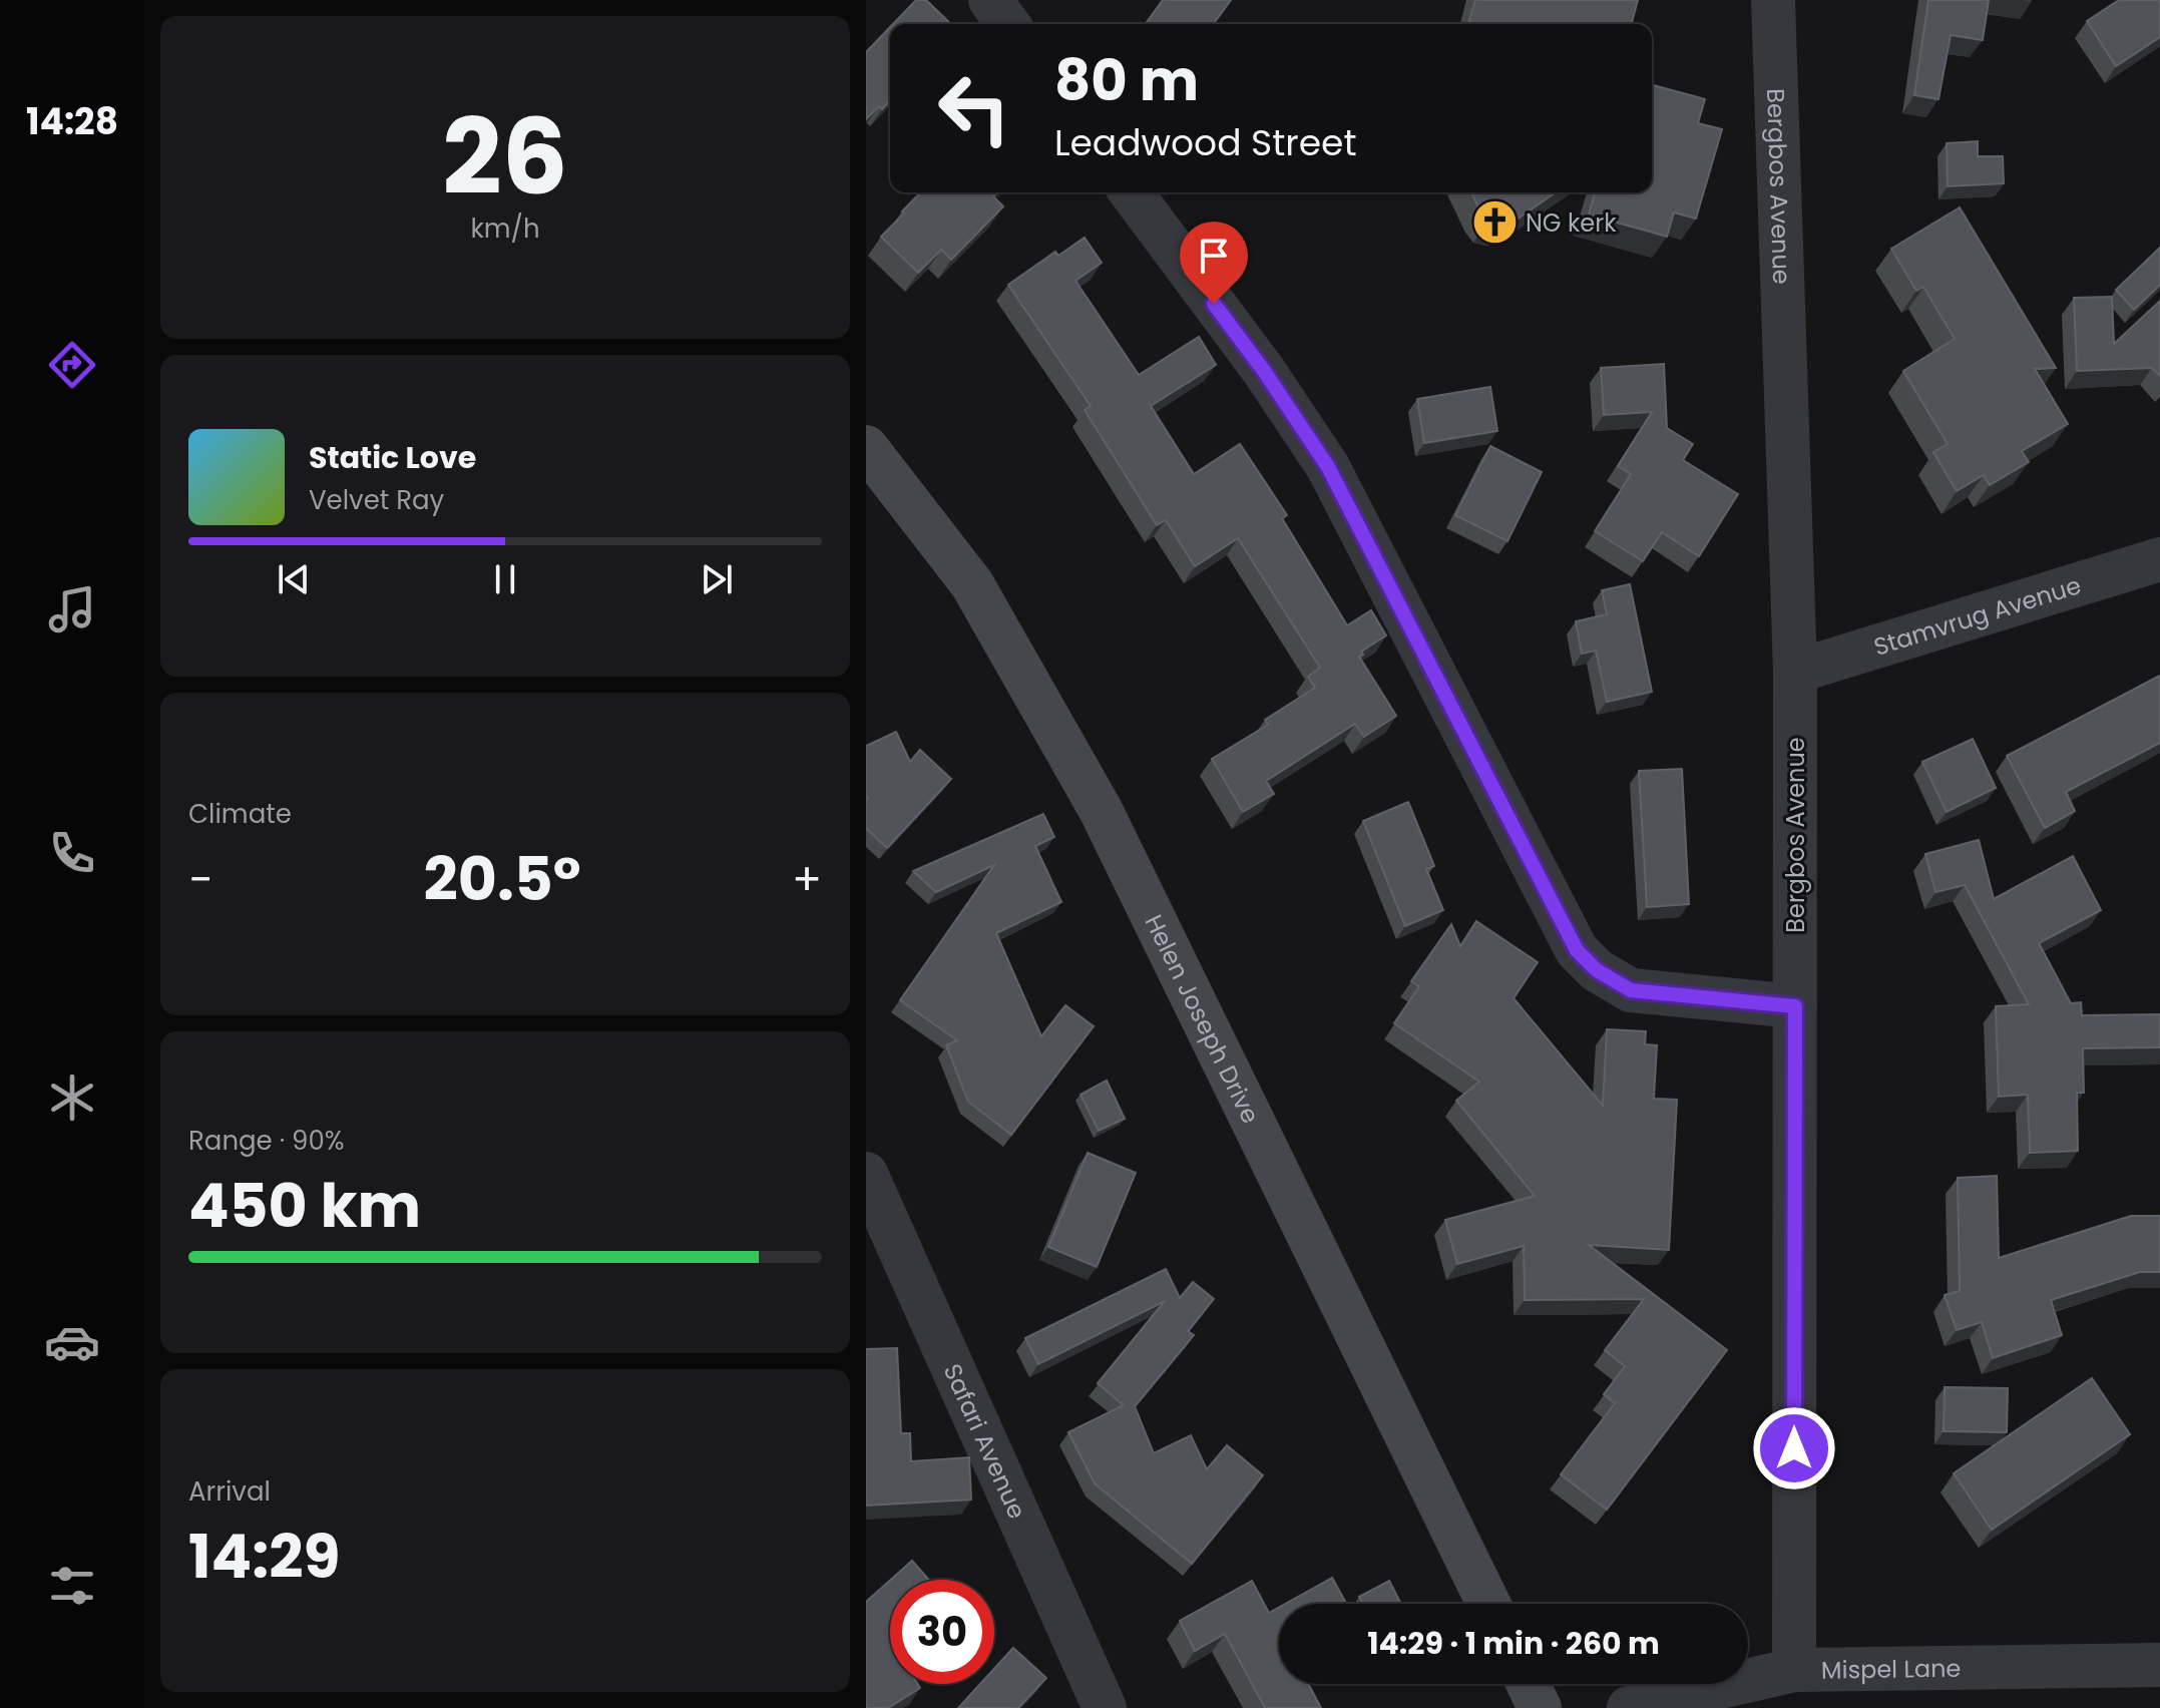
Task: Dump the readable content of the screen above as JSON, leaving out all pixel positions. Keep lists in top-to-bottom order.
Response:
{
  "streets": {
    "street": [
      "Bergbos Avenue",
      "Stamvrug Avenue",
      "Helen Joseph Drive",
      "Safari Avenue",
      "Mispel Lane"
    ]
  },
  "crossings": [
    ["Bergbos Avenue", "Stamvrug Avenue"],
    ["Bergbos Avenue", "Mispel Lane"]
  ],
  "places": {
    "church": ["NG kerk"]
  },
  "page": {
    "tabs": "14:28",
    "tile": [
      ["26", "km/h"],
      "Climate",
      ["Range · 90%", "450 km"],
      ["Arrival", "14:29"]
    ],
    "turn": ["80 m", "Leadwood Street"],
    "song": ["Static Love", "Velvet Ray"],
    "heat": ["−", "20.5°", "+"],
    "limit": "30",
    "trip": "14:29 · 1 min · 260 m"
  }
}
